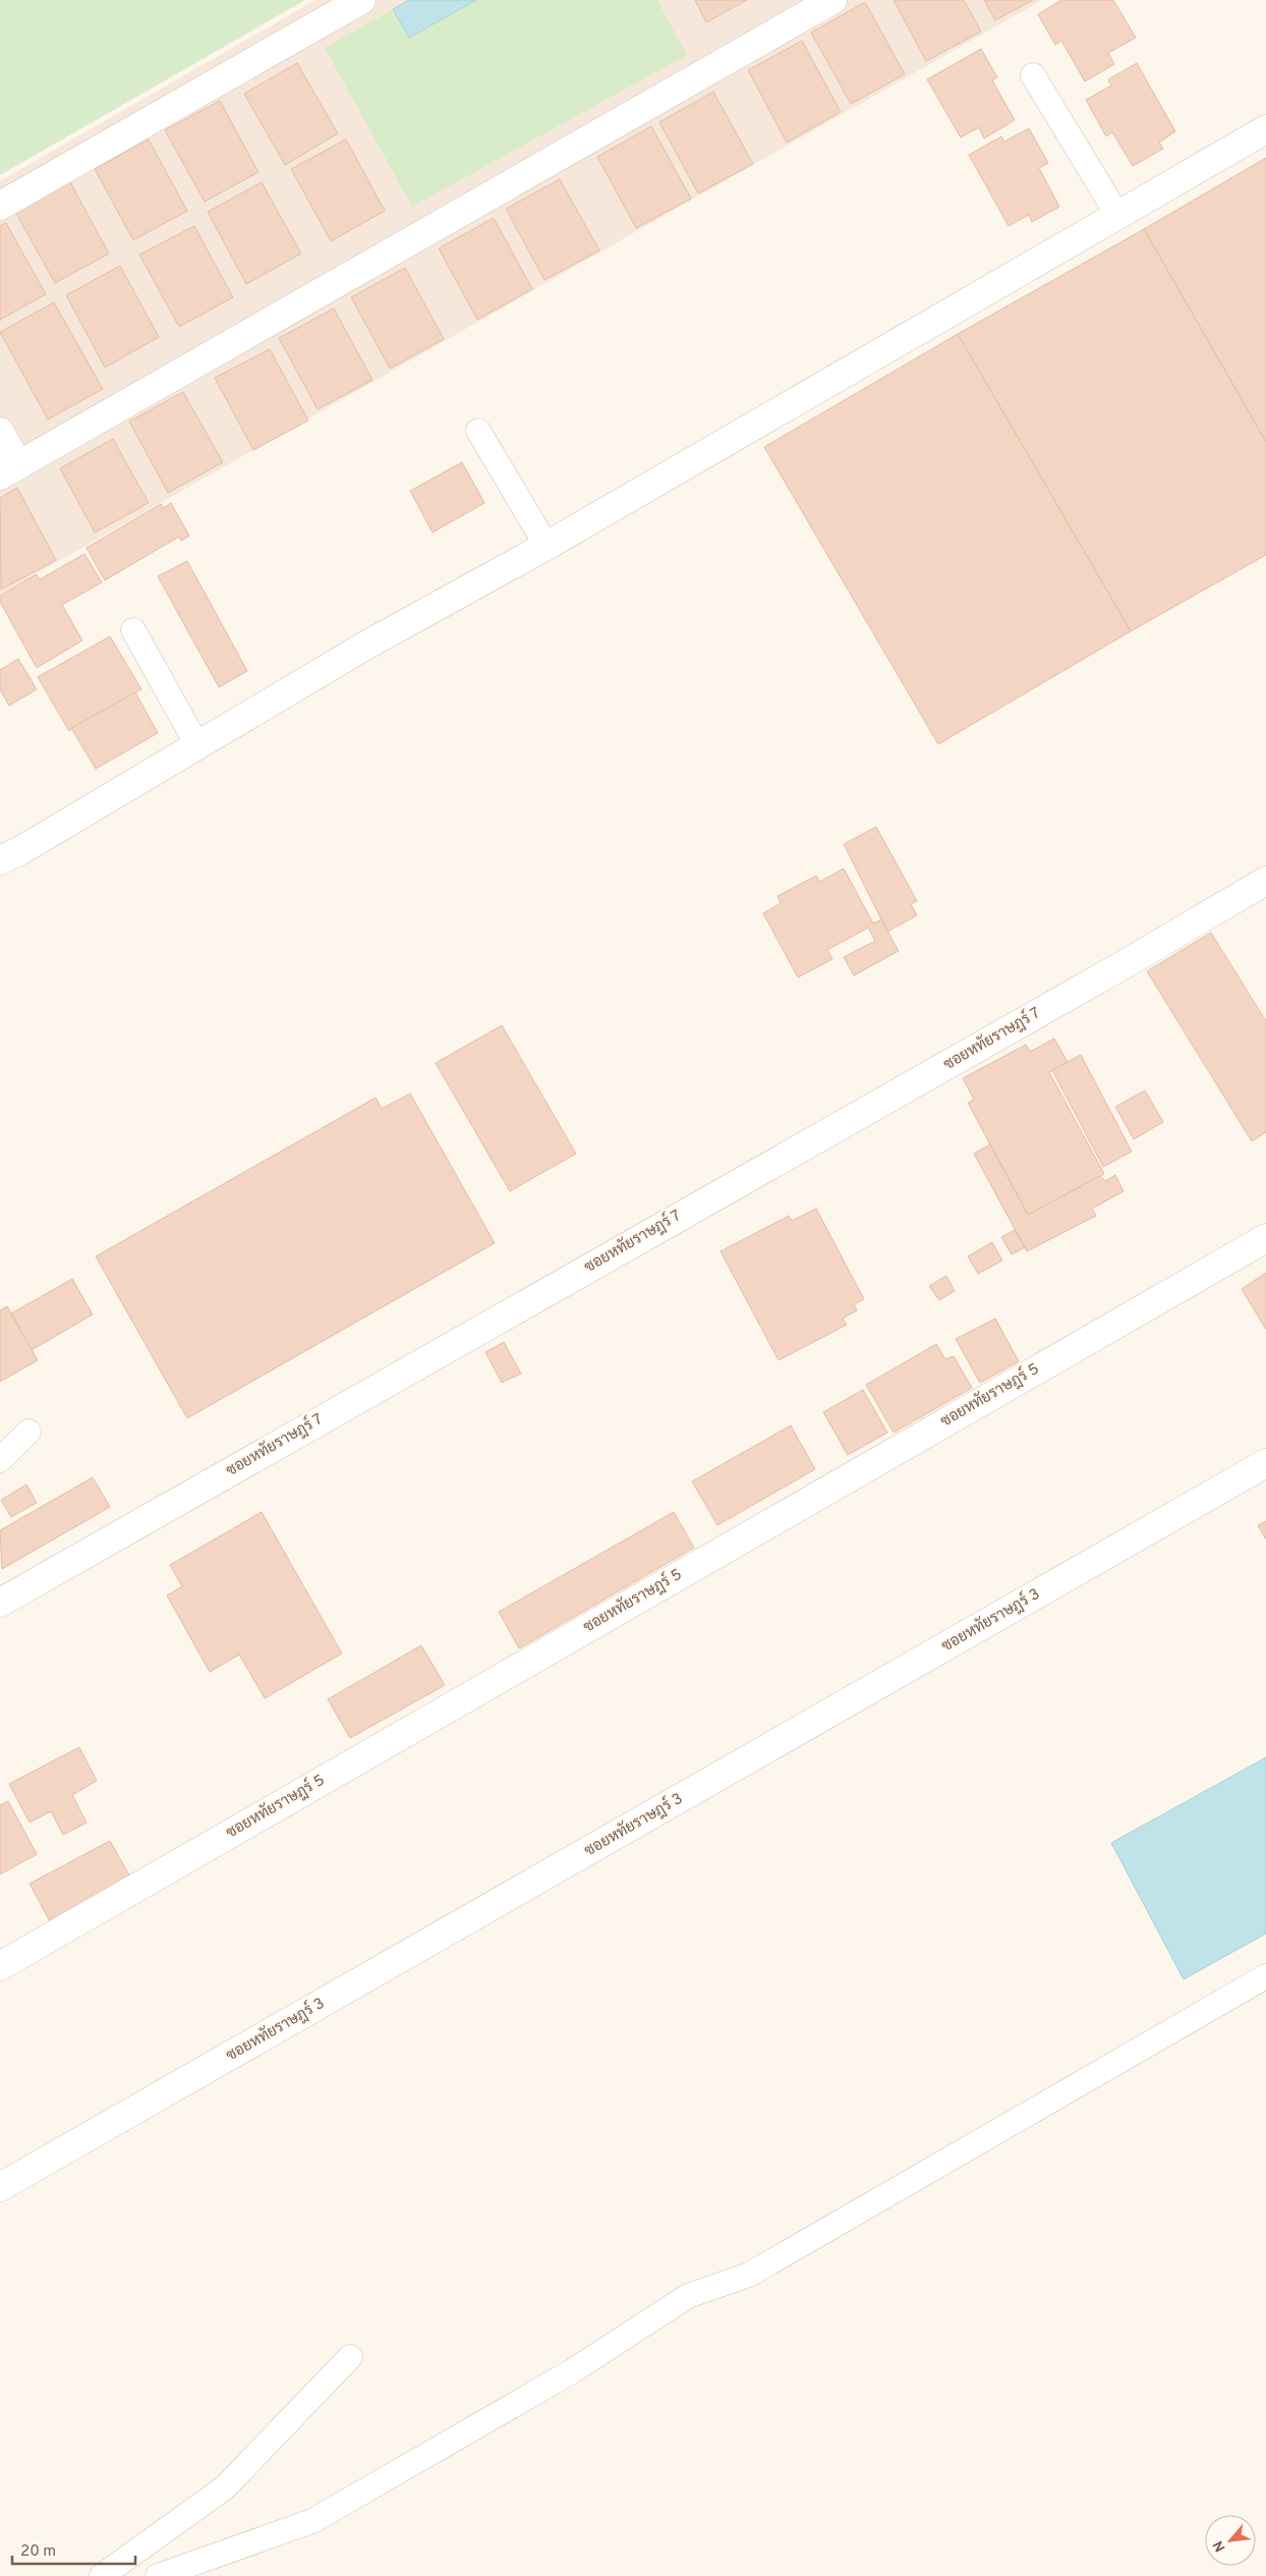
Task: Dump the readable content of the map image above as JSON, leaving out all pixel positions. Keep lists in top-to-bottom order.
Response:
{
  "streets": {
    "street": ["ซอยหทัยราษฎร์ 7", "ซอยหทัยราษฎร์ 5", "ซอยหทัยราษฎร์ 3"]
  },
  "scale_bar": "20 m",
  "north": "bottom left"
}
